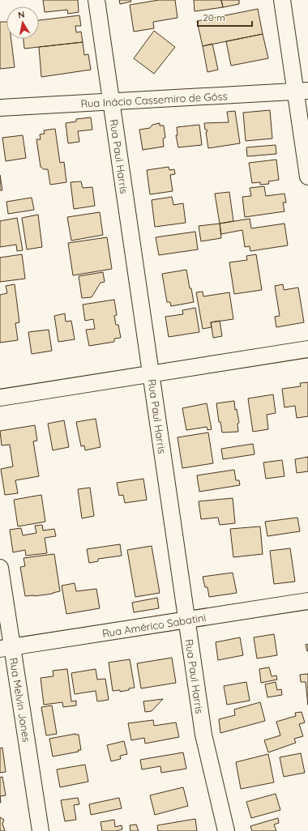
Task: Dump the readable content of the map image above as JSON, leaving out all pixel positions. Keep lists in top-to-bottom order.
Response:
{
  "streets": {
    "street": [
      "Rua Inácio Cassemiro de Góss",
      "Rua Paul Harris",
      "Rua Américo Sabatini",
      "Rua Melvin Jones"
    ]
  },
  "crossings": [
    ["Rua Inácio Cassemiro de Góss", "Rua Paul Harris"],
    ["Rua Paul Harris", "Rua Américo Sabatini"],
    ["Rua Américo Sabatini", "Rua Melvin Jones"]
  ],
  "scale_bar": "20 m",
  "north": "top"
}
